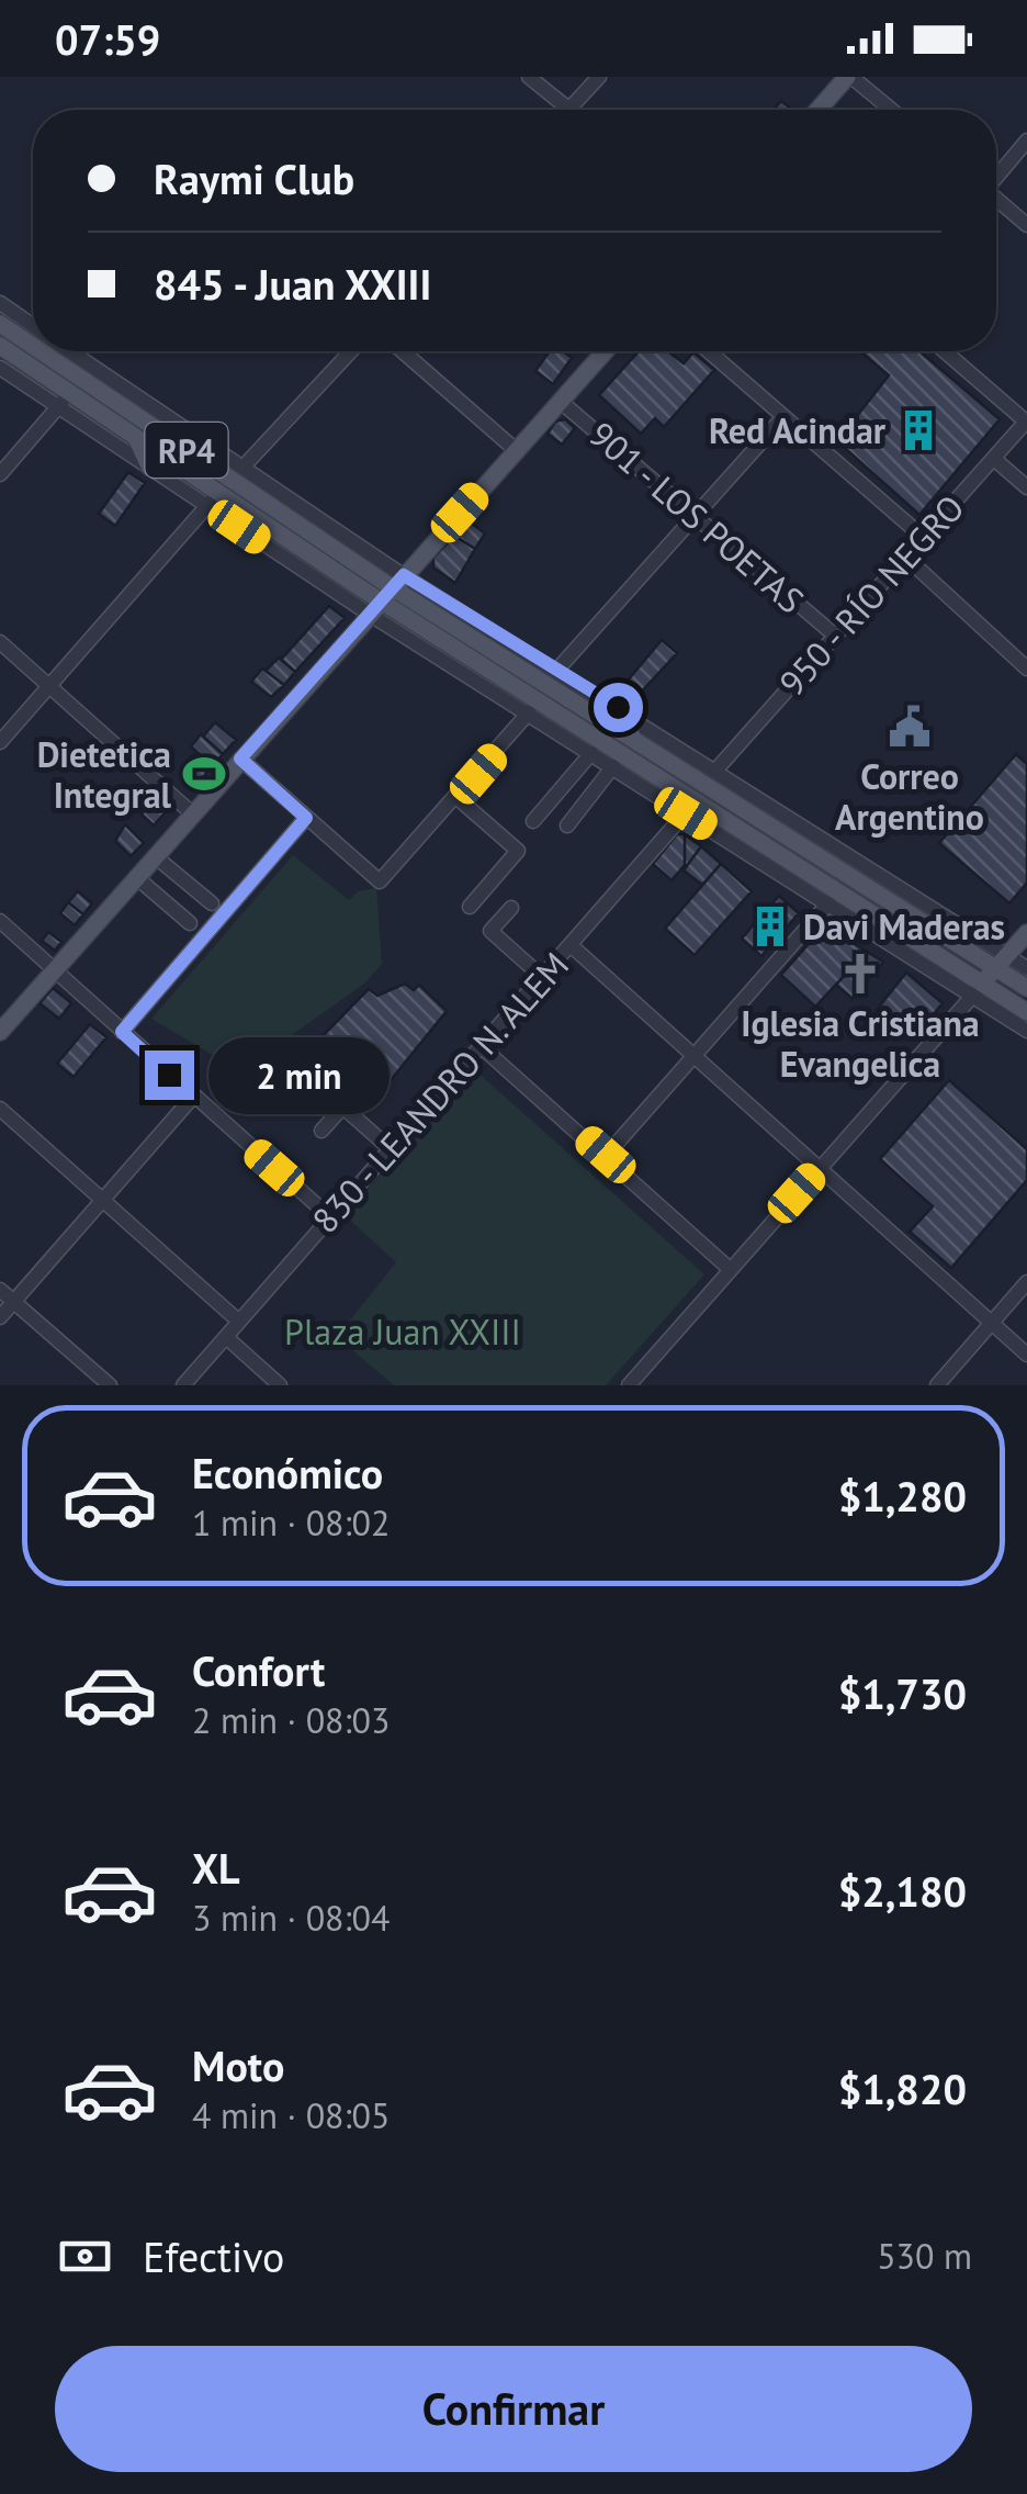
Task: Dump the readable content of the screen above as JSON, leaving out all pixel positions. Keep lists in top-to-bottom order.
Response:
{
  "streets": {
    "main road": ["RP4"],
    "street": ["901 - LOS POETAS", "950 - RÍO NEGRO", "830 - LEANDRO N. ALEM"]
  },
  "crossings": [
    ["RP4", "830 - LEANDRO N. ALEM"],
    ["901 - LOS POETAS", "950 - RÍO NEGRO"]
  ],
  "parks": ["Plaza Juan XXIII"],
  "places": {
    "building": ["Red Acindar", "Davi Maderas"],
    "public building": ["Correo Argentino"],
    "sports": ["Dietetica Integral"],
    "church": ["Iglesia Cristiana Evangelica"]
  },
  "page": {
    "status": "07:59",
    "banner": ["Raymi Club", "845 - Juan XXIII"],
    "bubble": "2 min",
    "list": [
      {
        "name": "Económico",
        "note": "1 min · 08:02",
        "value": "$1,280"
      },
      {
        "name": "Confort",
        "note": "2 min · 08:03",
        "value": "$1,730"
      },
      {
        "name": "XL",
        "note": "3 min · 08:04",
        "value": "$2,180"
      },
      {
        "name": "Moto",
        "note": "4 min · 08:05",
        "value": "$1,820"
      }
    ],
    "pay": ["Efectivo", "530 m"],
    "buttons": "Confirmar"
  }
}
